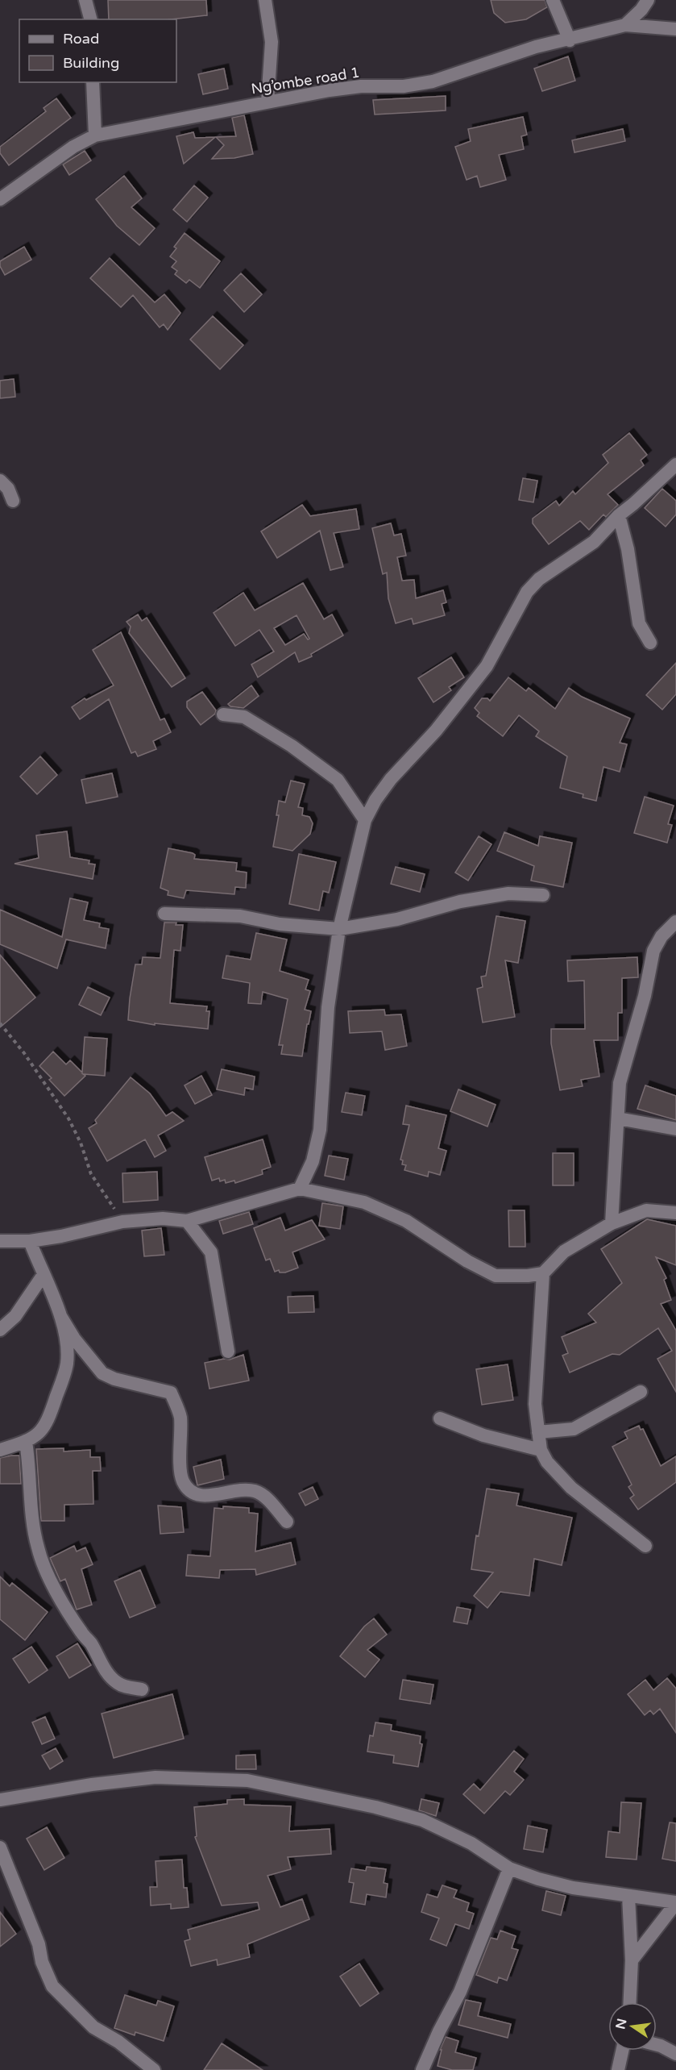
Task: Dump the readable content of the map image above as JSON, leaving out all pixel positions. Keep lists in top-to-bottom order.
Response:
{
  "streets": {
    "street": ["Ng’ombe road 1"]
  },
  "legend": ["Road", "Building"],
  "north": "left"
}
